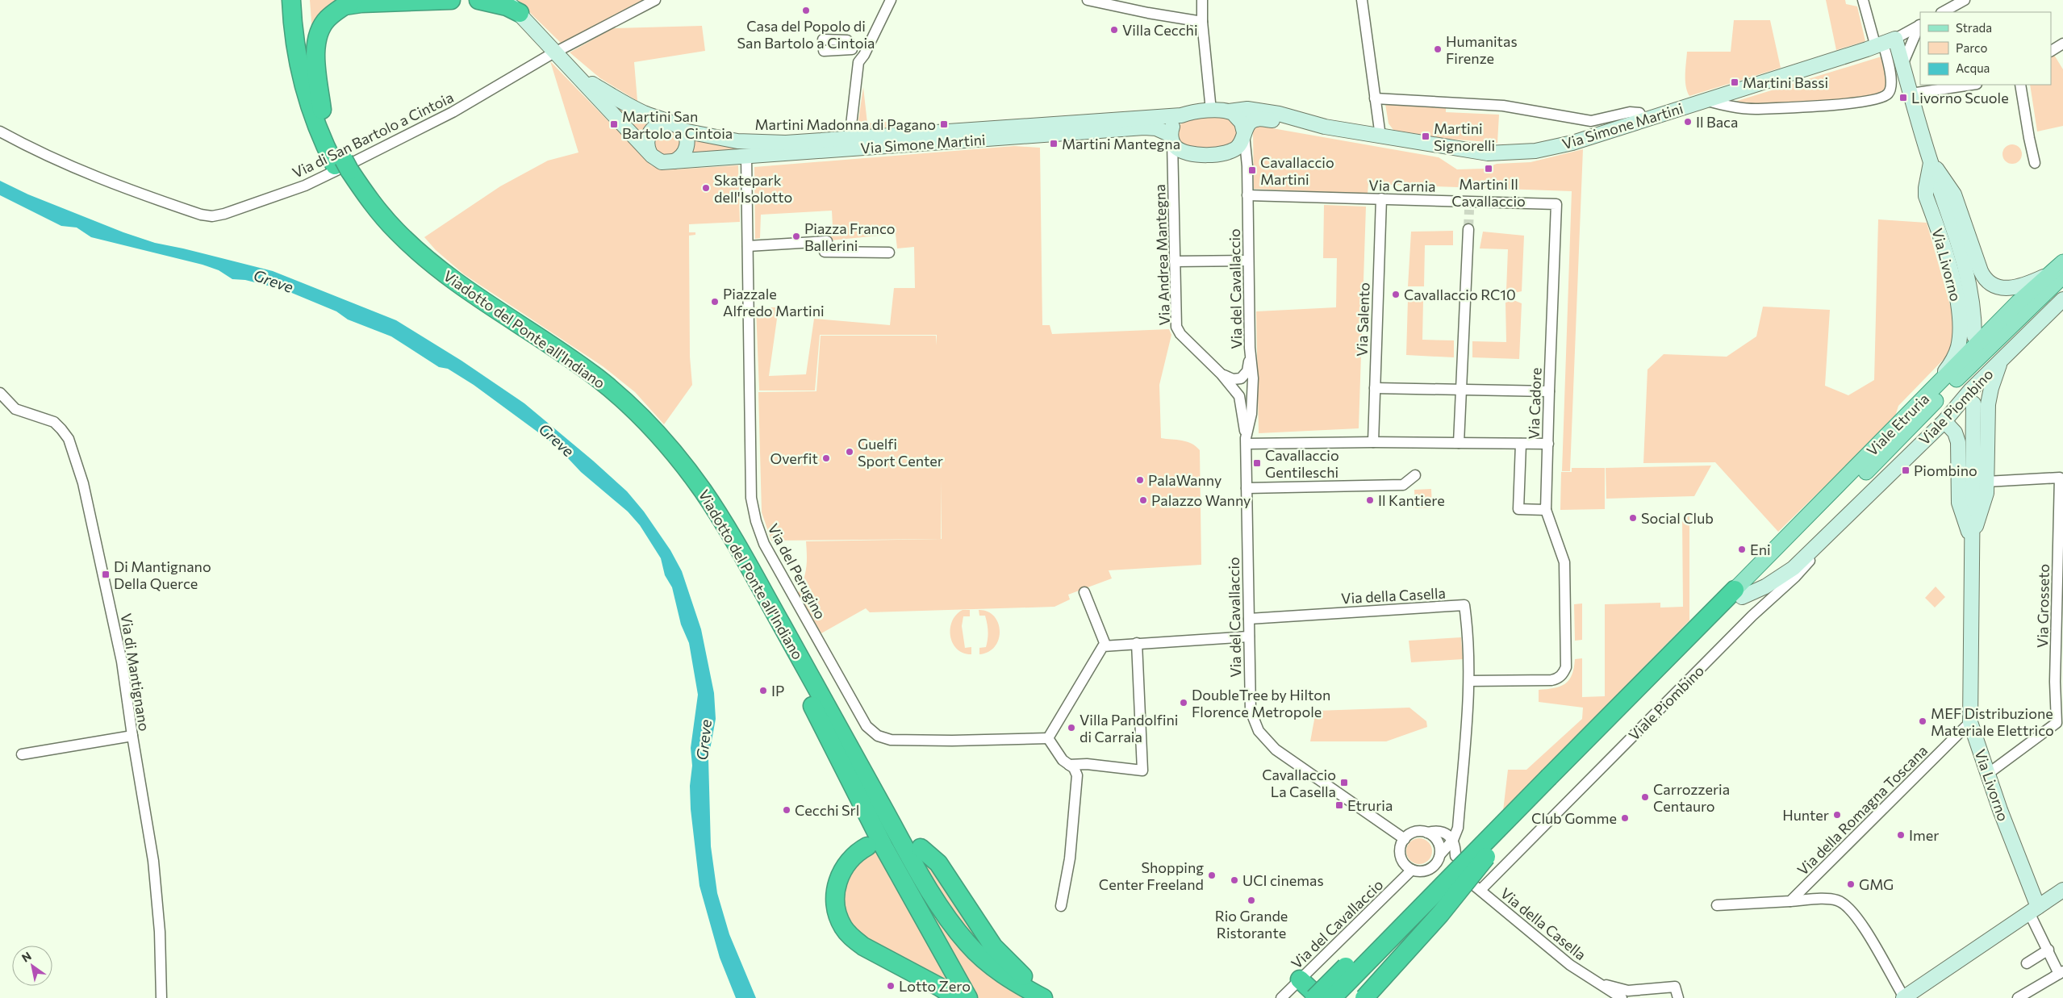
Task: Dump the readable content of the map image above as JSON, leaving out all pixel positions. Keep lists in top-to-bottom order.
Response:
{
  "streets": {
    "highway": ["Viadotto del Ponte all'Indiano"],
    "main road": ["Viale Etruria"],
    "street": [
      "Via Simone Martini",
      "Via di San Bartolo a Cintoia",
      "Via Carnia",
      "Via Andrea Mantegna",
      "Via Livorno",
      "Via del Cavallaccio",
      "Via Salento",
      "Via Cadore",
      "Viale Piombino",
      "Via del Perugino",
      "Via della Casella",
      "Via Grosseto",
      "Via di Mantignano",
      "Via della Romagna Toscana"
    ]
  },
  "crossings": [
    ["Via Simone Martini", "Via di San Bartolo a Cintoia"],
    ["Via Simone Martini", "Via Andrea Mantegna"],
    ["Via Simone Martini", "Via Livorno"],
    ["Via Simone Martini", "Via del Cavallaccio"],
    ["Via Simone Martini", "Via del Perugino"],
    ["Via di San Bartolo a Cintoia", "Viadotto del Ponte all'Indiano"],
    ["Via Carnia", "Via del Cavallaccio"],
    ["Via Carnia", "Via Salento"],
    ["Via Carnia", "Via Cadore"],
    ["Via Andrea Mantegna", "Via del Cavallaccio"],
    ["Via Livorno", "Viale Piombino"],
    ["Via Livorno", "Viale Etruria"],
    ["Via Livorno", "Via Grosseto"],
    ["Via Livorno", "Via della Romagna Toscana"],
    ["Via del Cavallaccio", "Via della Casella"],
    ["Viale Piombino", "Viale Etruria"],
    ["Viale Piombino", "Via della Casella"]
  ],
  "water": ["Greve"],
  "places": {
    "other": [
      "Casa del Popolo di San Bartolo a Cintoia",
      "Villa Cecchi",
      "Humanitas Firenze",
      "Il Baca",
      "Skatepark dell'Isolotto",
      "Piazza Franco Ballerini",
      "Cavallaccio RC10",
      "Piazzale Alfredo Martini",
      "Guelfi Sport Center",
      "Overfit",
      "PalaWanny",
      "Palazzo Wanny",
      "Il Kantiere",
      "Social Club",
      "Eni",
      "IP",
      "DoubleTree by Hilton Florence Metropole",
      "MEF Distribuzione Materiale Elettrico",
      "Villa Pandolfini di Carraia",
      "Carrozzeria Centauro",
      "Cecchi Srl",
      "Hunter",
      "Club Gomme",
      "Imer",
      "Shopping Center Freeland",
      "UCI cinemas",
      "GMG",
      "Rio Grande Ristorante",
      "Lotto Zero"
    ],
    "transit": [
      "Martini Bassi",
      "Livorno Scuole",
      "Martini San Bartolo a Cintoia",
      "Martini Madonna di Pagano",
      "Martini Signorelli",
      "Martini Mantegna",
      "Martini Il Cavallaccio",
      "Cavallaccio Martini",
      "Cavallaccio Gentileschi",
      "Piombino",
      "Di Mantignano Della Querce",
      "Cavallaccio La Casella",
      "Etruria"
    ]
  },
  "legend": ["Strada", "Parco", "Acqua"],
  "north": "top left"
}
